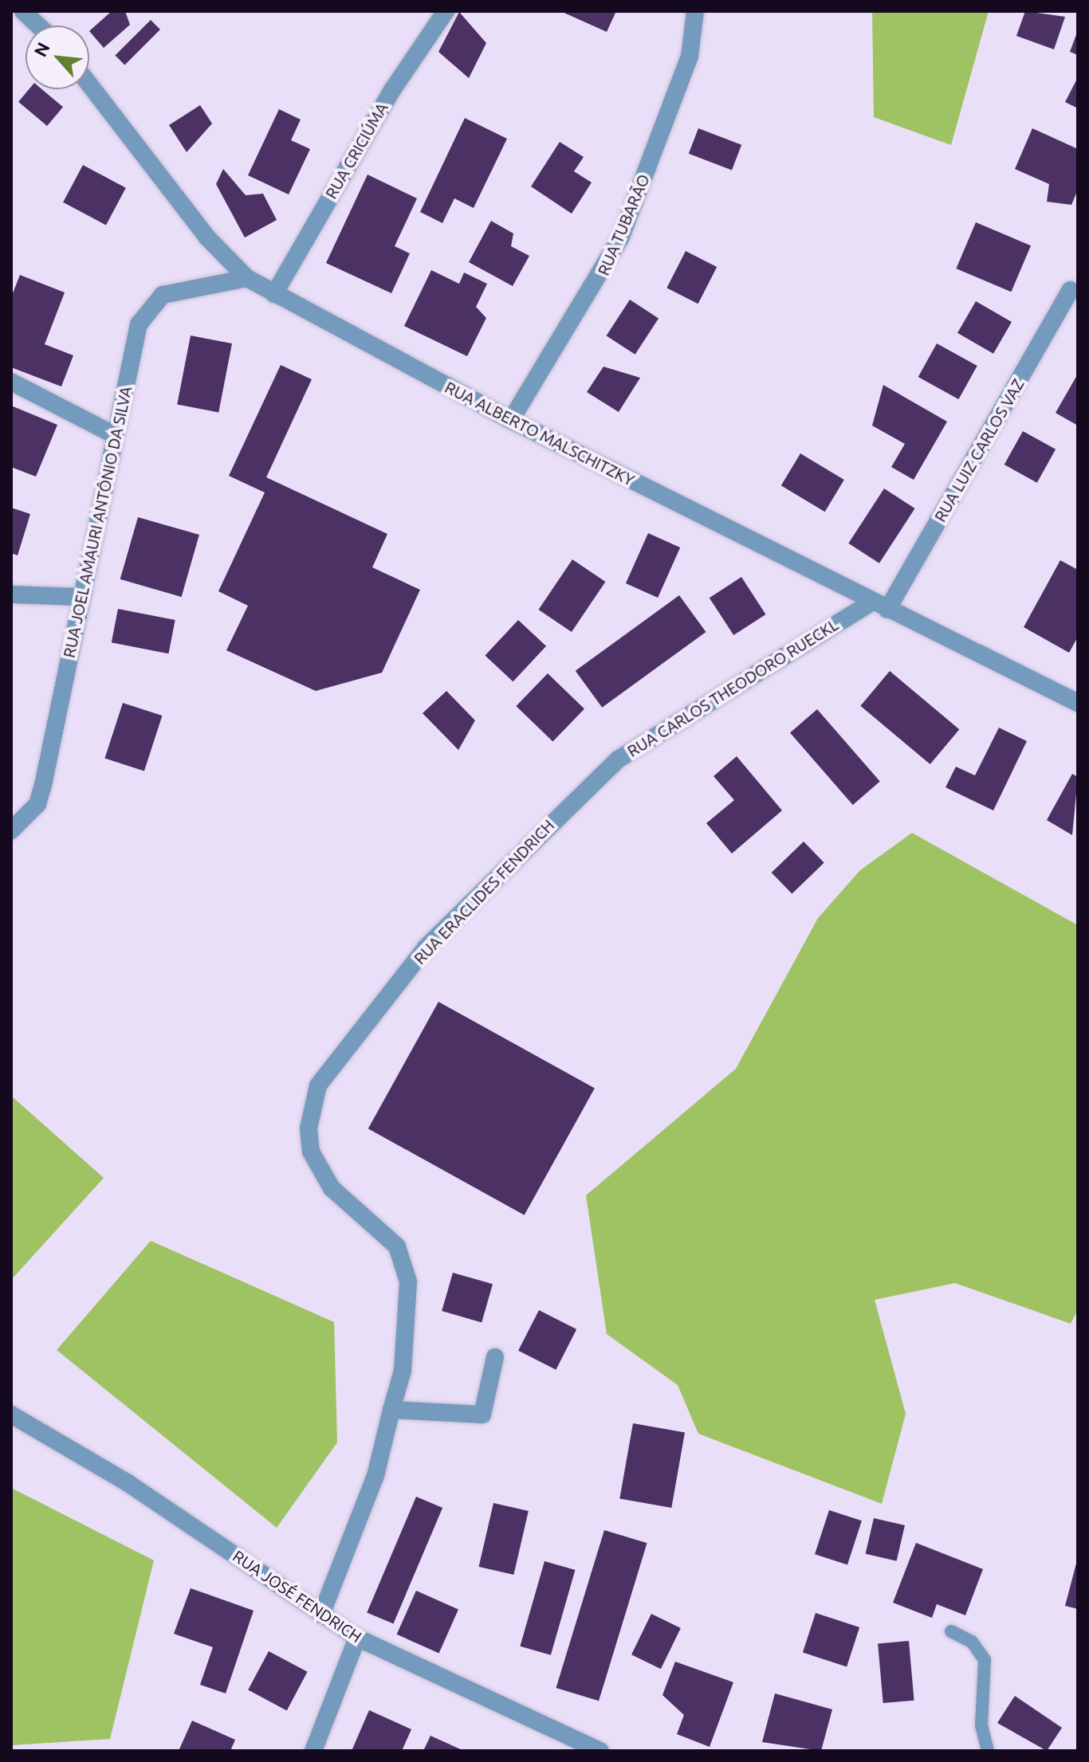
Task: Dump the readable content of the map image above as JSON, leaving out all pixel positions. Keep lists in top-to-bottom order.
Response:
{
  "streets": {
    "street": [
      "RUA CRICIÚMA",
      "RUA TUBARÃO",
      "RUA ALBERTO MALSCHITZKY",
      "RUA LUIZ CARLOS VAZ",
      "RUA JOEL AMAURI ANTÔNIO DA SILVA",
      "RUA CARLOS THEODORO RUECKL",
      "RUA ERACLIDES FENDRICH",
      "RUA JOSÉ FENDRICH"
    ]
  },
  "crossings": [
    ["RUA CRICIÚMA", "RUA ALBERTO MALSCHITZKY"],
    ["RUA TUBARÃO", "RUA ALBERTO MALSCHITZKY"],
    ["RUA ALBERTO MALSCHITZKY", "RUA LUIZ CARLOS VAZ"],
    ["RUA ALBERTO MALSCHITZKY", "RUA JOEL AMAURI ANTÔNIO DA SILVA"],
    ["RUA ALBERTO MALSCHITZKY", "RUA CARLOS THEODORO RUECKL"],
    ["RUA LUIZ CARLOS VAZ", "RUA CARLOS THEODORO RUECKL"],
    ["RUA CARLOS THEODORO RUECKL", "RUA ERACLIDES FENDRICH"],
    ["RUA ERACLIDES FENDRICH", "RUA JOSÉ FENDRICH"]
  ],
  "north": "top left"
}
